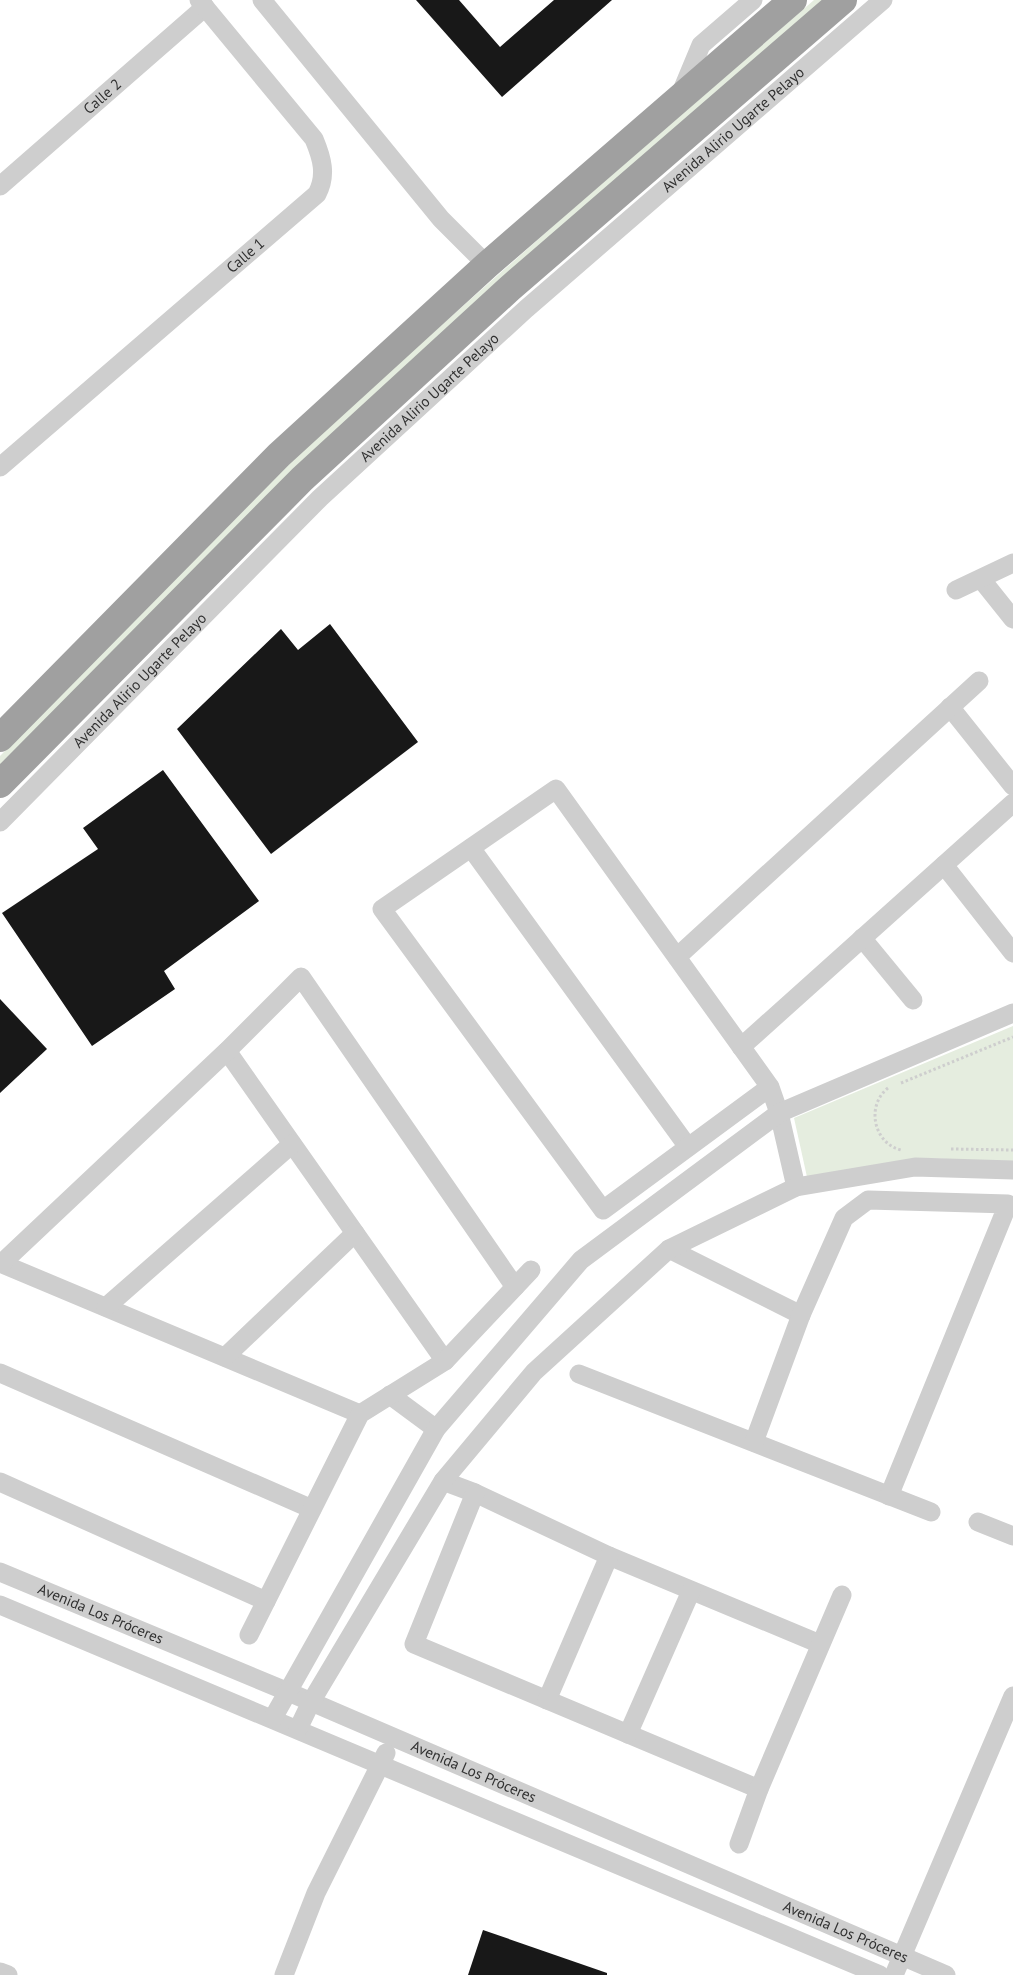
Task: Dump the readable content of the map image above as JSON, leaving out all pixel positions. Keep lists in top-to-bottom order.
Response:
{
  "streets": {
    "highway": ["Avenida Alirio Ugarte Pelayo"],
    "street": ["Calle 2", "Calle 1", "Avenida Los Próceres"]
  },
  "crossings": [
    ["Calle 2", "Calle 1"]
  ]
}
